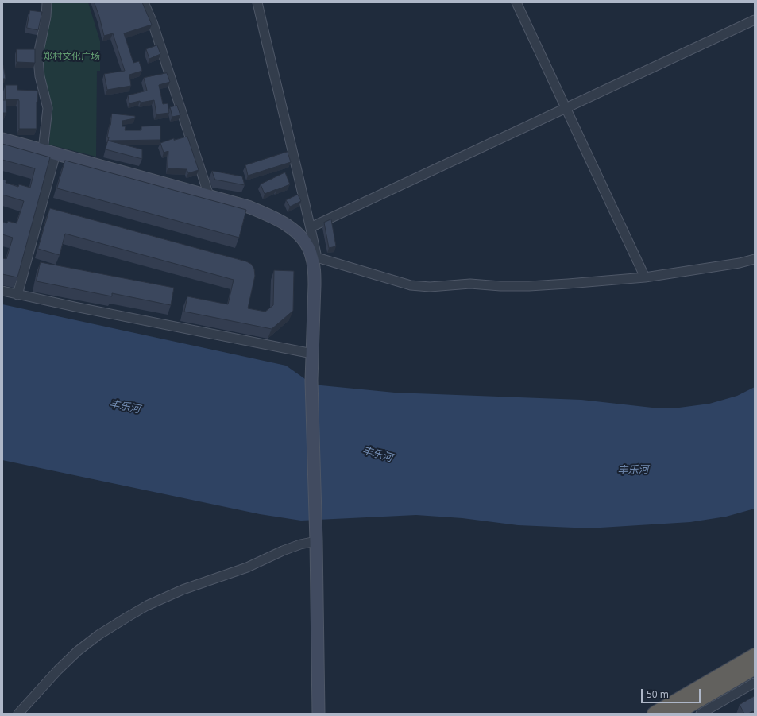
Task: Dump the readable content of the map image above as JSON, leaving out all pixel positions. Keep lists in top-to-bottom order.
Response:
{
  "water": ["丰乐河"],
  "parks": ["郑村文化广场"],
  "scale_bar": "50 m"
}
